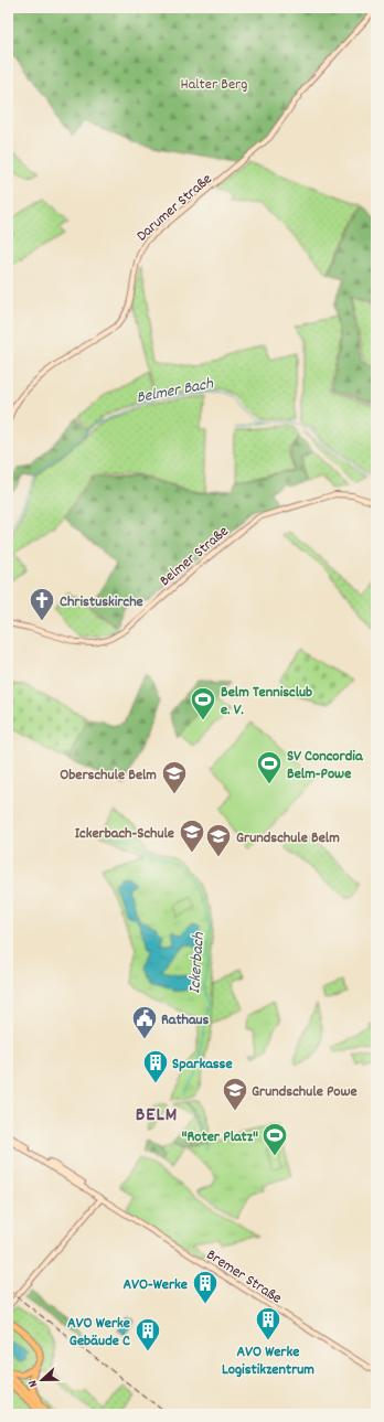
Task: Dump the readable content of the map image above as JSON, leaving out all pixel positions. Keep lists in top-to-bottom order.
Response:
{
  "streets": {
    "street": ["Darumer Straße", "Belmer Straße", "Bremer Straße"]
  },
  "districts": ["BELM"],
  "water": ["Belmer Bach", "Ickerbach"],
  "parks": ["Halter Berg"],
  "places": {
    "church": ["Christuskirche"],
    "sports": ["Belm Tennisclub e. V.", "SV Concordia Belm-Powe", "\"Roter Platz\""],
    "school or university": [
      "Oberschule Belm",
      "Ickerbach-Schule",
      "Grundschule Belm",
      "Grundschule Powe"
    ],
    "public building": ["Rathaus"],
    "building": [
      "Sparkasse",
      "AVO-Werke",
      "AVO Werke Logistikzentrum",
      "AVO Werke Gebäude C"
    ]
  },
  "north": "left"
}
